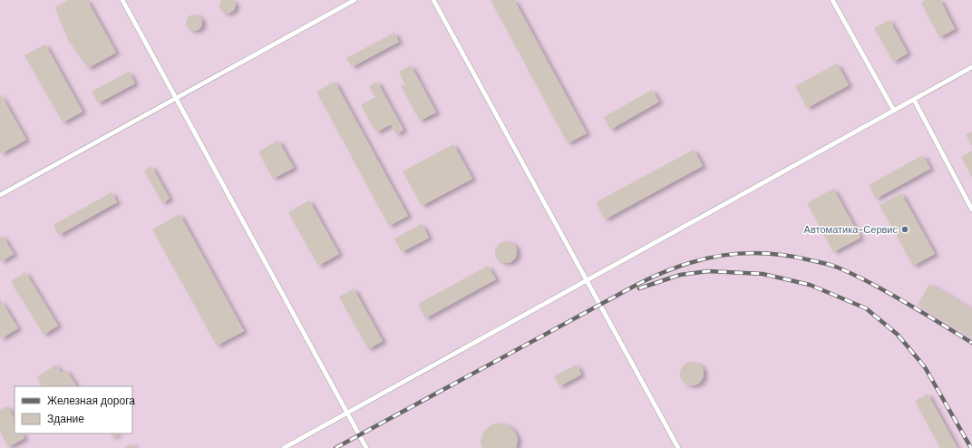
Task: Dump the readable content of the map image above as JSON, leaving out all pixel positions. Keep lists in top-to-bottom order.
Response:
{
  "places": ["Автоматика-Сервис"],
  "legend": ["Железная дорога", "Здание"]
}
